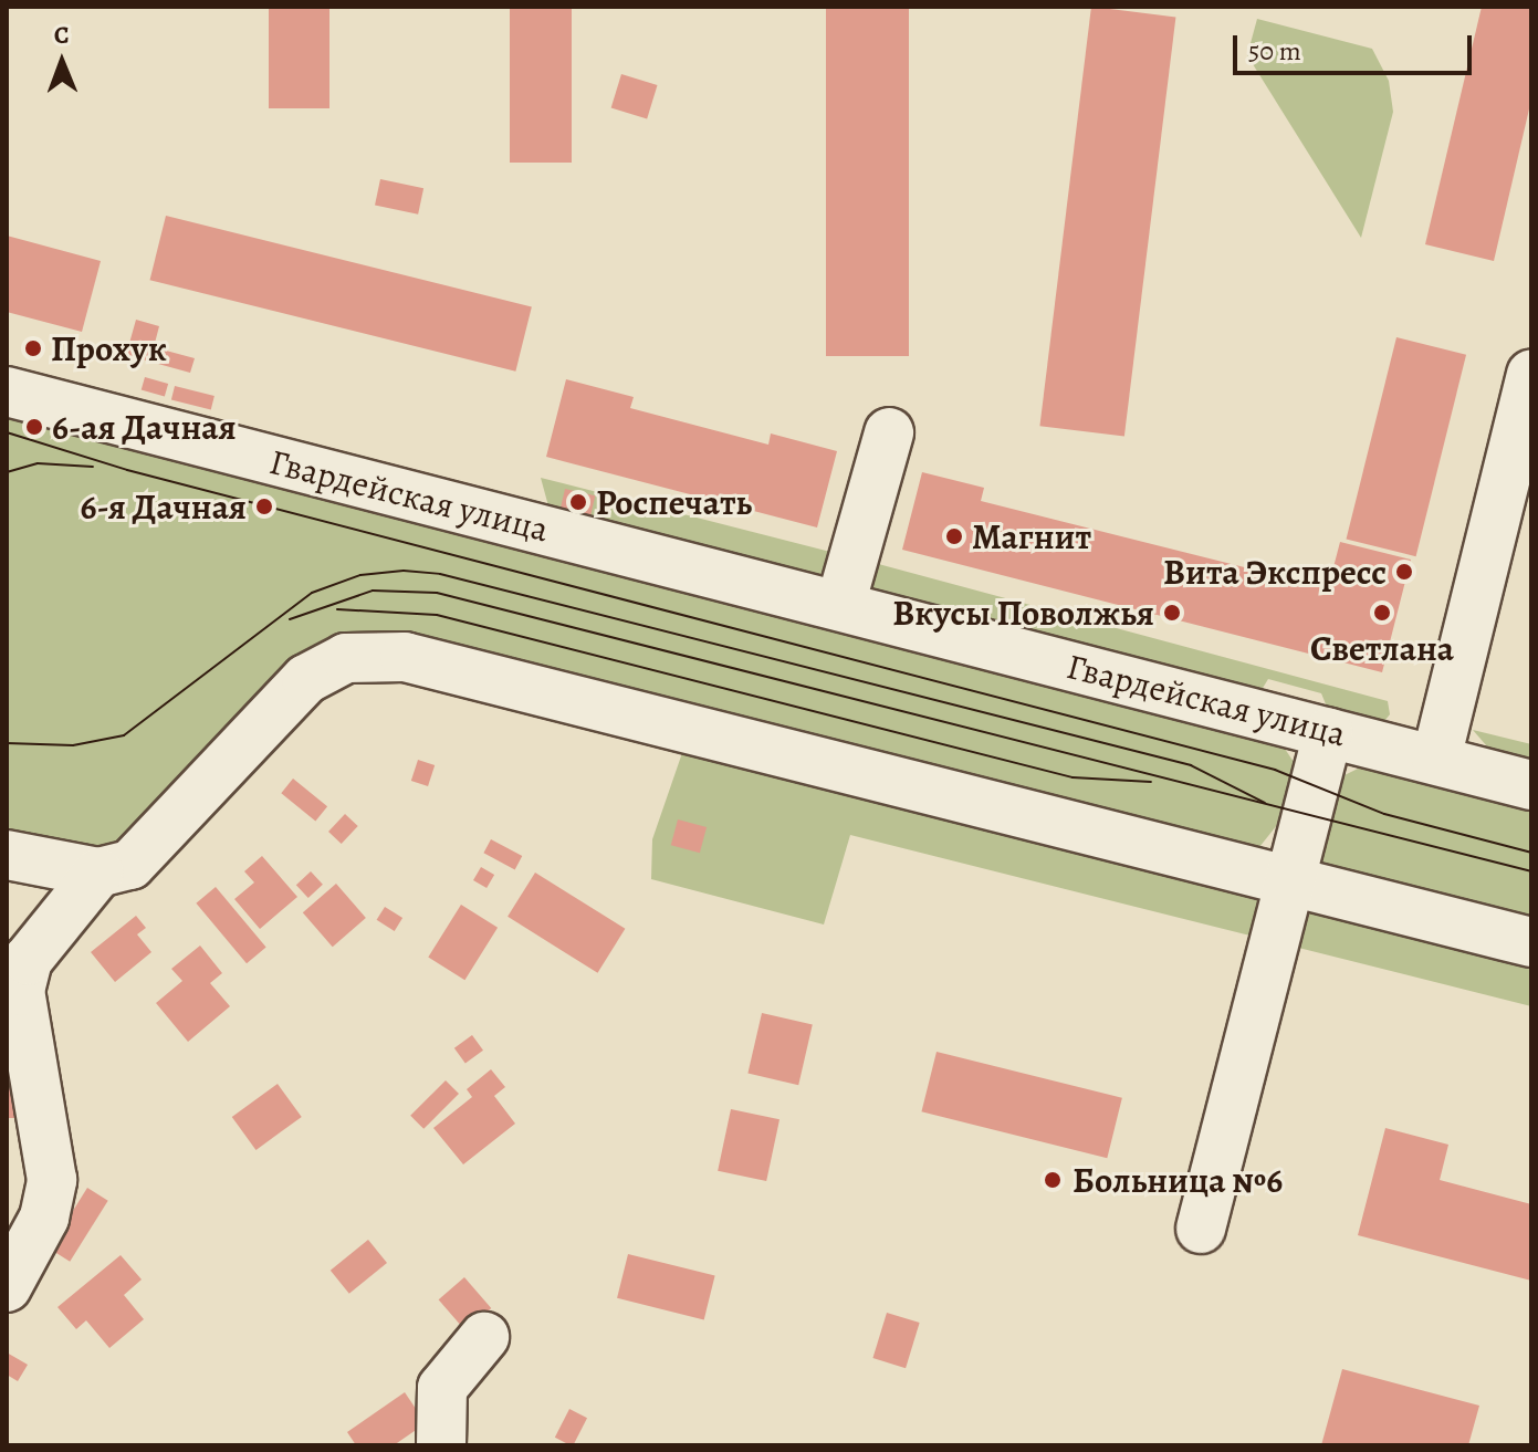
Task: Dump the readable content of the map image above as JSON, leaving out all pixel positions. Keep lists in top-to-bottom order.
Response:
{
  "streets": {
    "street": ["Гвардейская улица"]
  },
  "places": [
    "Прохук",
    "6-ая Дачная",
    "Роспечать",
    "6-я Дачная",
    "Магнит",
    "Вита Экспресс",
    "Вкусы Поволжья",
    "Светлана",
    "Больница №6"
  ],
  "scale_bar": "50 m",
  "north": "top"
}
